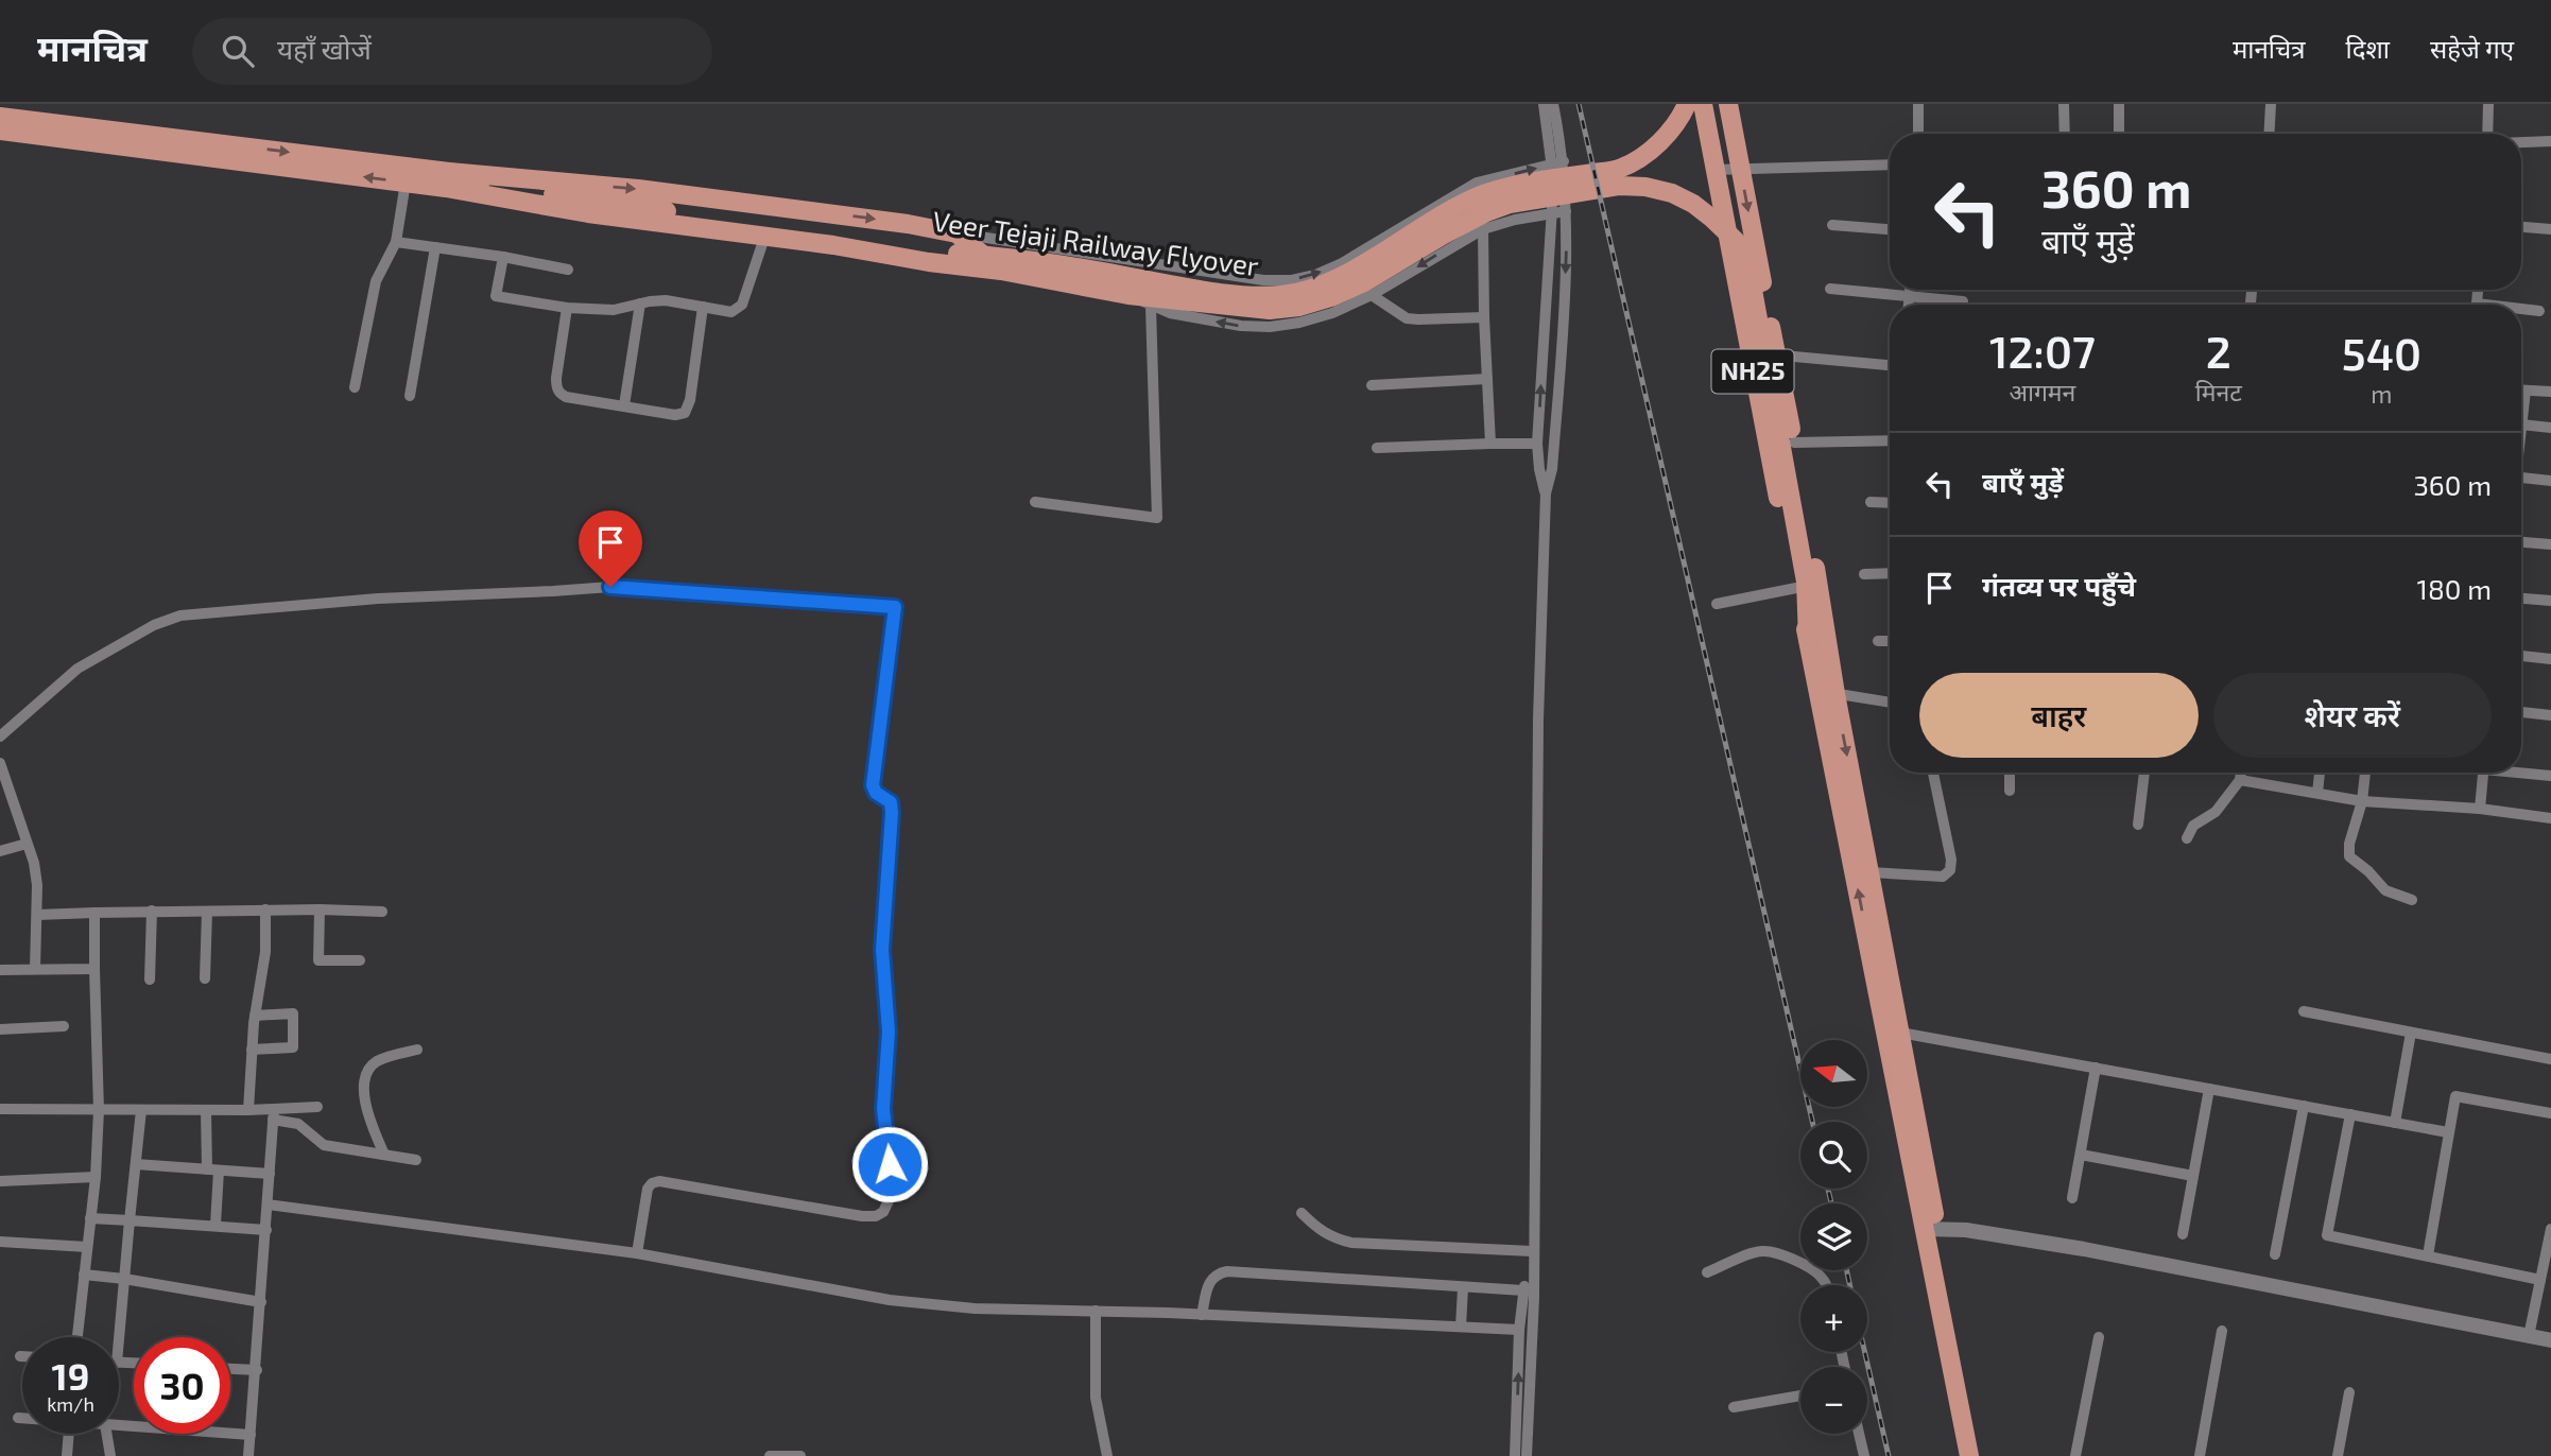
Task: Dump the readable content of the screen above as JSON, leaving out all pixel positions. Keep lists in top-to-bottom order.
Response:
{
  "streets": {
    "main road": ["Veer Tejaji Railway Flyover", "NH25"]
  },
  "north": "left",
  "page": {
    "header": "मानचित्र",
    "search": "यहाँ खोजें",
    "nav": ["मानचित्र", "दिशा", "सहेजे गए"],
    "turn": ["360 m", "बाएँ मुड़ें"],
    "eta": [
      "12:07",
      "आगमन",
      "2",
      "मिनट",
      "540",
      "m"
    ],
    "list": [
      {
        "name": "बाएँ मुड़ें",
        "value": "360 m"
      },
      {
        "name": "गंतव्य पर पहुँचे",
        "value": "180 m"
      }
    ],
    "buttons": ["बाहर", "शेयर करें"],
    "map_buttons": ["+", "−"],
    "speed": "19 km/h",
    "limit": "30"
  }
}
